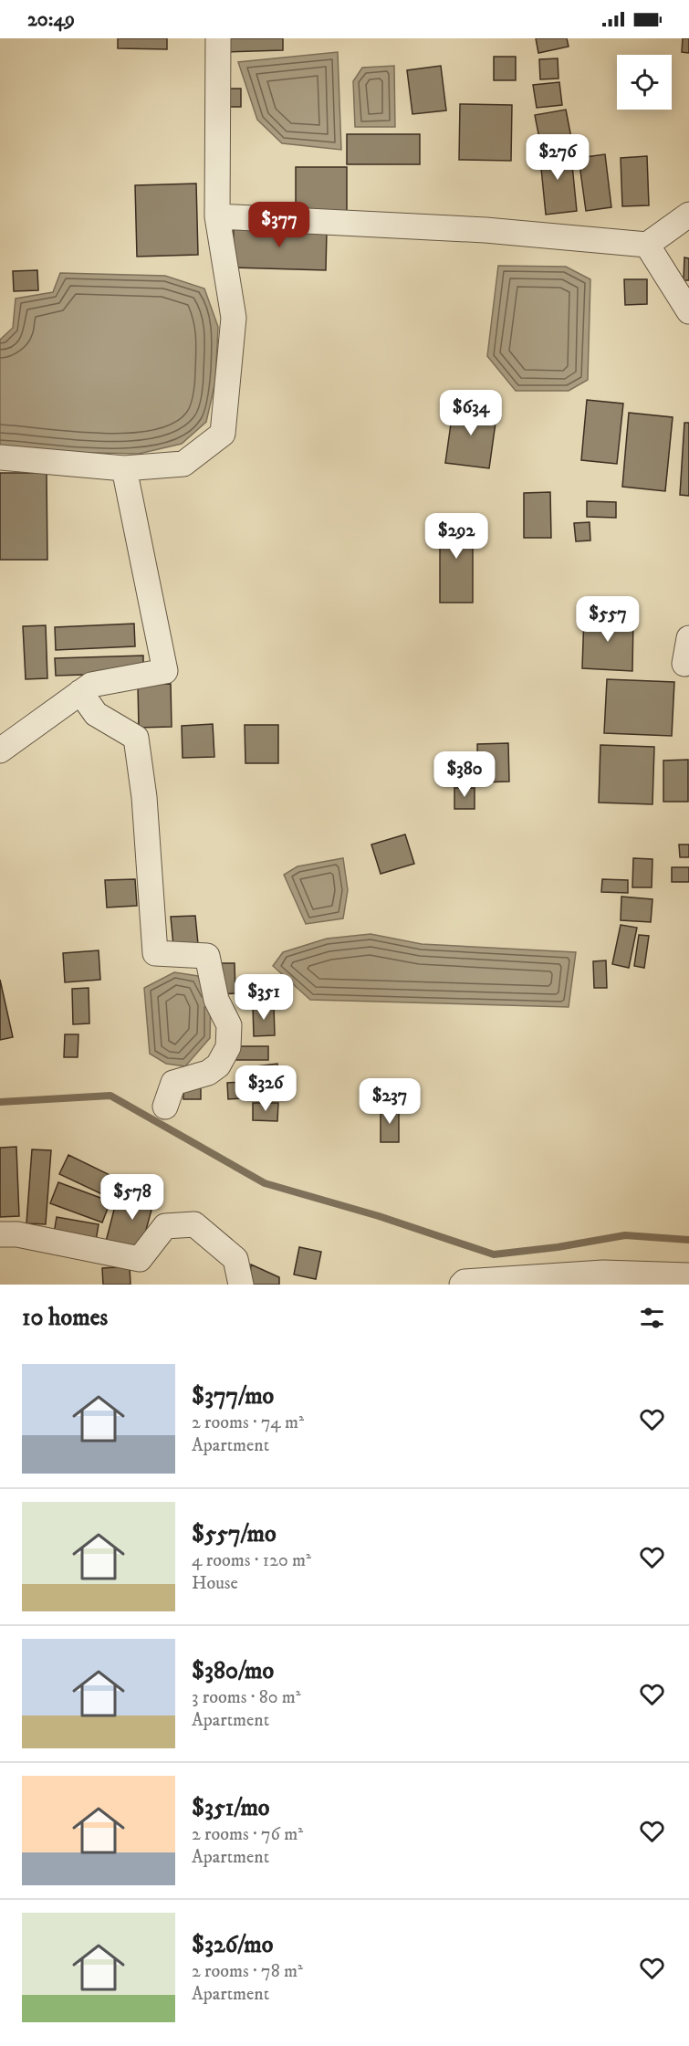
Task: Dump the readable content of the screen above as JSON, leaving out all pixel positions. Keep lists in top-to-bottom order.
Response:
{
  "page": {
    "status": "20:49",
    "price": [
      "$276",
      "$377",
      "$634",
      "$292",
      "$557",
      "$380",
      "$351",
      "$326",
      "$237",
      "$578"
    ],
    "heading": "10 homes",
    "list": [
      {
        "name": "$377/mo",
        "note": "2 rooms · 74 m² · Apartment"
      },
      {
        "name": "$557/mo",
        "note": "4 rooms · 120 m² · House"
      },
      {
        "name": "$380/mo",
        "note": "3 rooms · 80 m² · Apartment"
      },
      {
        "name": "$351/mo",
        "note": "2 rooms · 76 m² · Apartment"
      },
      {
        "name": "$326/mo",
        "note": "2 rooms · 78 m² · Apartment"
      }
    ]
  }
}
